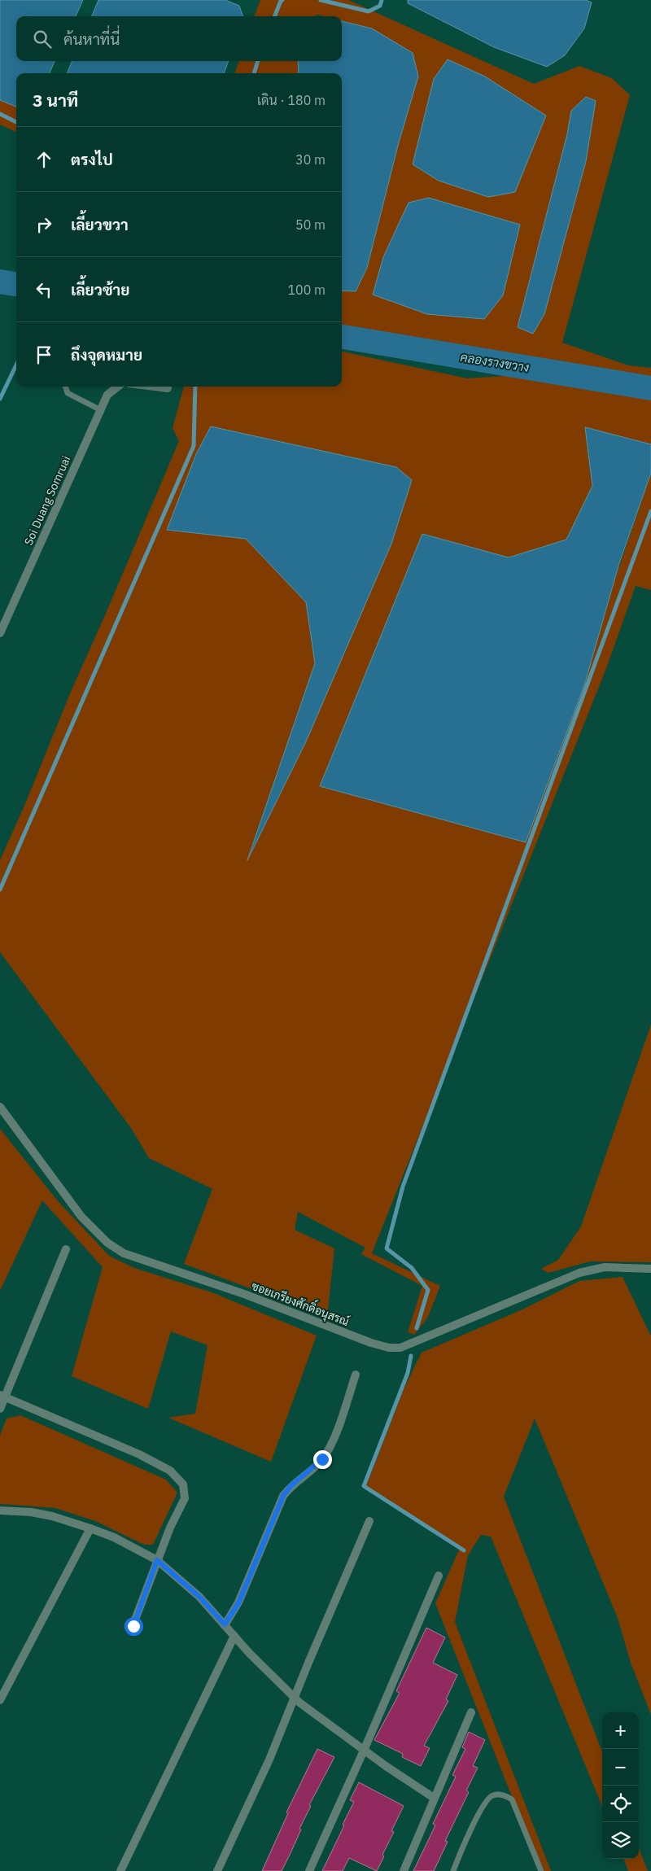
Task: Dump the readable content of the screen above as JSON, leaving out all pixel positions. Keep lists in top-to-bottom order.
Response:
{
  "streets": {
    "street": ["Soi Duang Somruai", "ซอยเกรียงศักดิ์อนุสรณ์"]
  },
  "water": ["คลองรางขวาง"],
  "page": {
    "search": "ค้นหาที่นี่",
    "heading": ["3 นาที", "เดิน · 180 m"],
    "list": [
      ["ตรงไป", "30 m"],
      ["เลี้ยวขวา", "50 m"],
      ["เลี้ยวซ้าย", "100 m"],
      "ถึงจุดหมาย"
    ],
    "map_buttons": ["+", "−"]
  }
}
